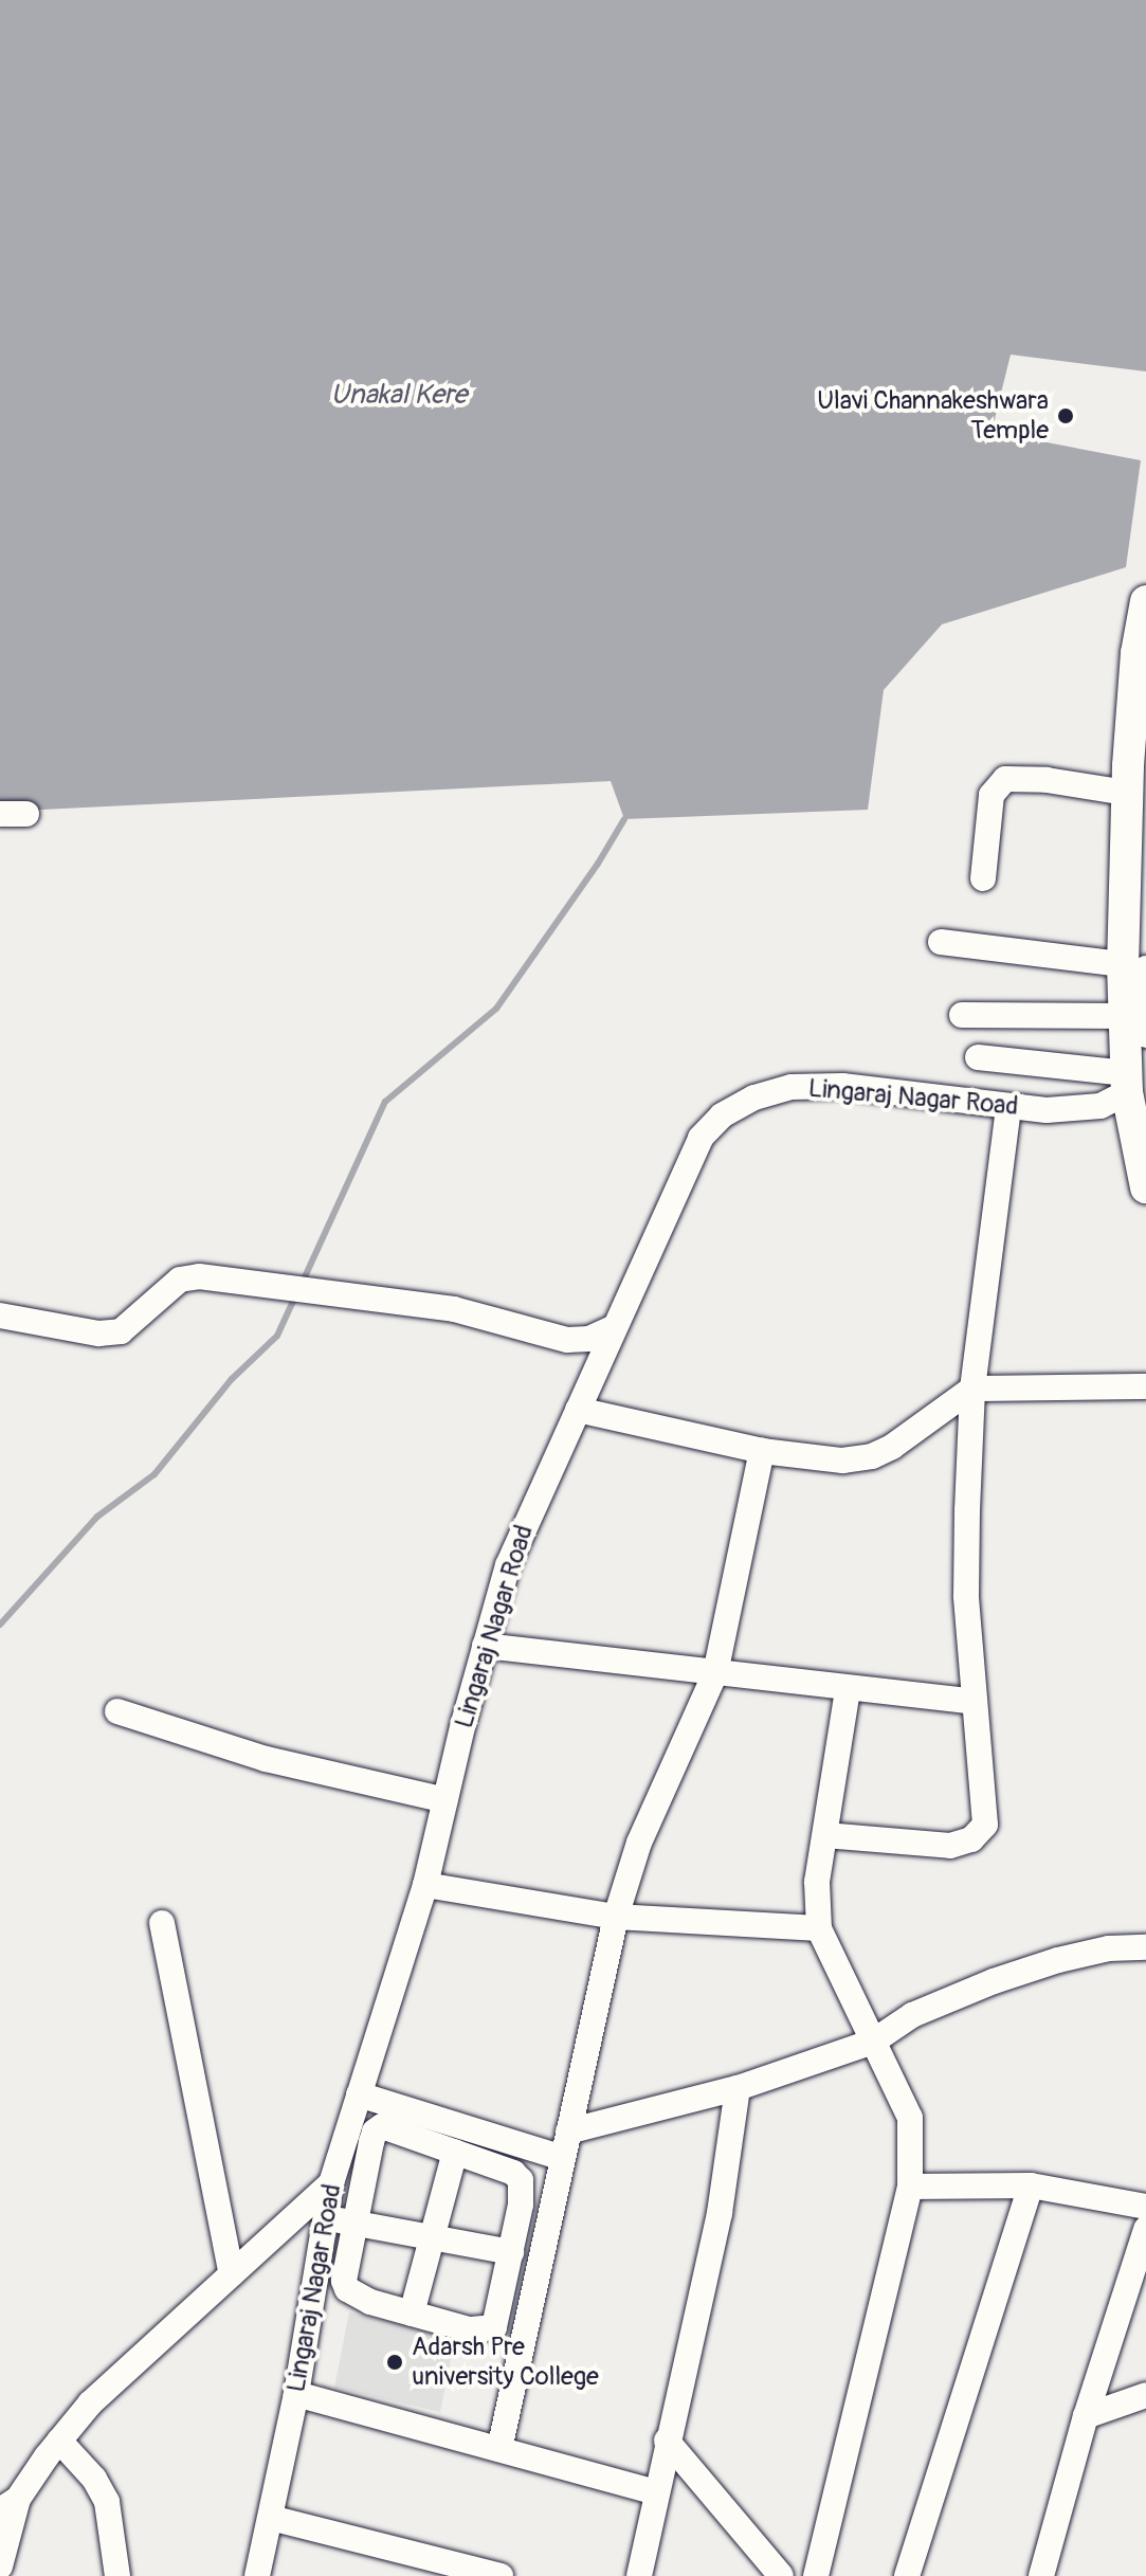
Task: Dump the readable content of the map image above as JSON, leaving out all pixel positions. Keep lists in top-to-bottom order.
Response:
{
  "streets": {
    "street": ["Lingaraj Nagar Road"]
  },
  "water": ["Unakal Kere"],
  "places": ["Ulavi Channakeshwara Temple", "Adarsh Pre university College"]
}
